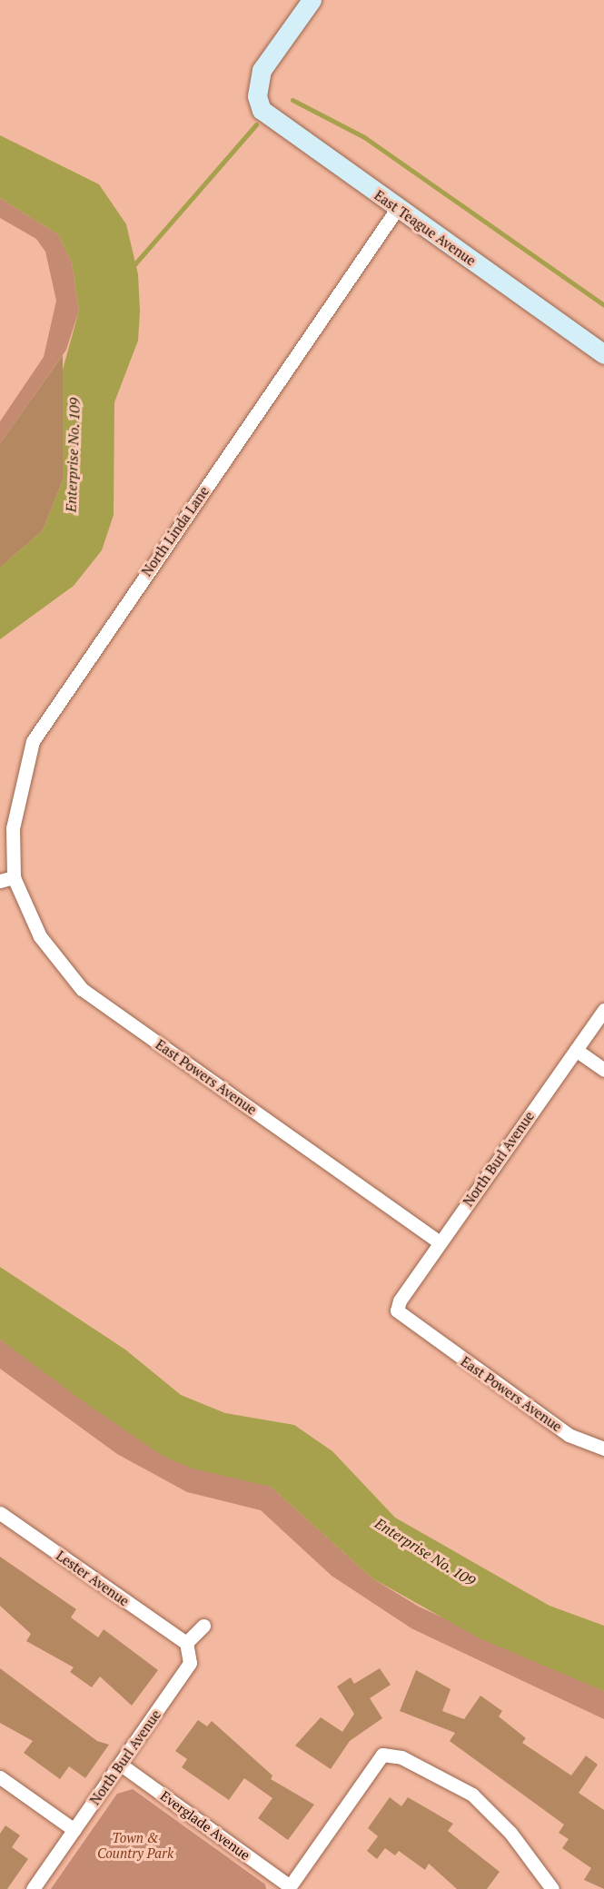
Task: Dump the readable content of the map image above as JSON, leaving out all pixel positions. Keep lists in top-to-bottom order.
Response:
{
  "streets": {
    "street": [
      "East Teague Avenue",
      "North Linda Lane",
      "East Powers Avenue",
      "North Burl Avenue",
      "Lester Avenue",
      "Everglade Avenue"
    ]
  },
  "crossings": [
    ["East Teague Avenue", "North Linda Lane"],
    ["North Linda Lane", "East Powers Avenue"],
    ["East Powers Avenue", "North Burl Avenue"],
    ["North Burl Avenue", "Lester Avenue"],
    ["North Burl Avenue", "Everglade Avenue"]
  ],
  "water": ["Enterprise No. 109"],
  "parks": ["Town & Country Park"]
}
